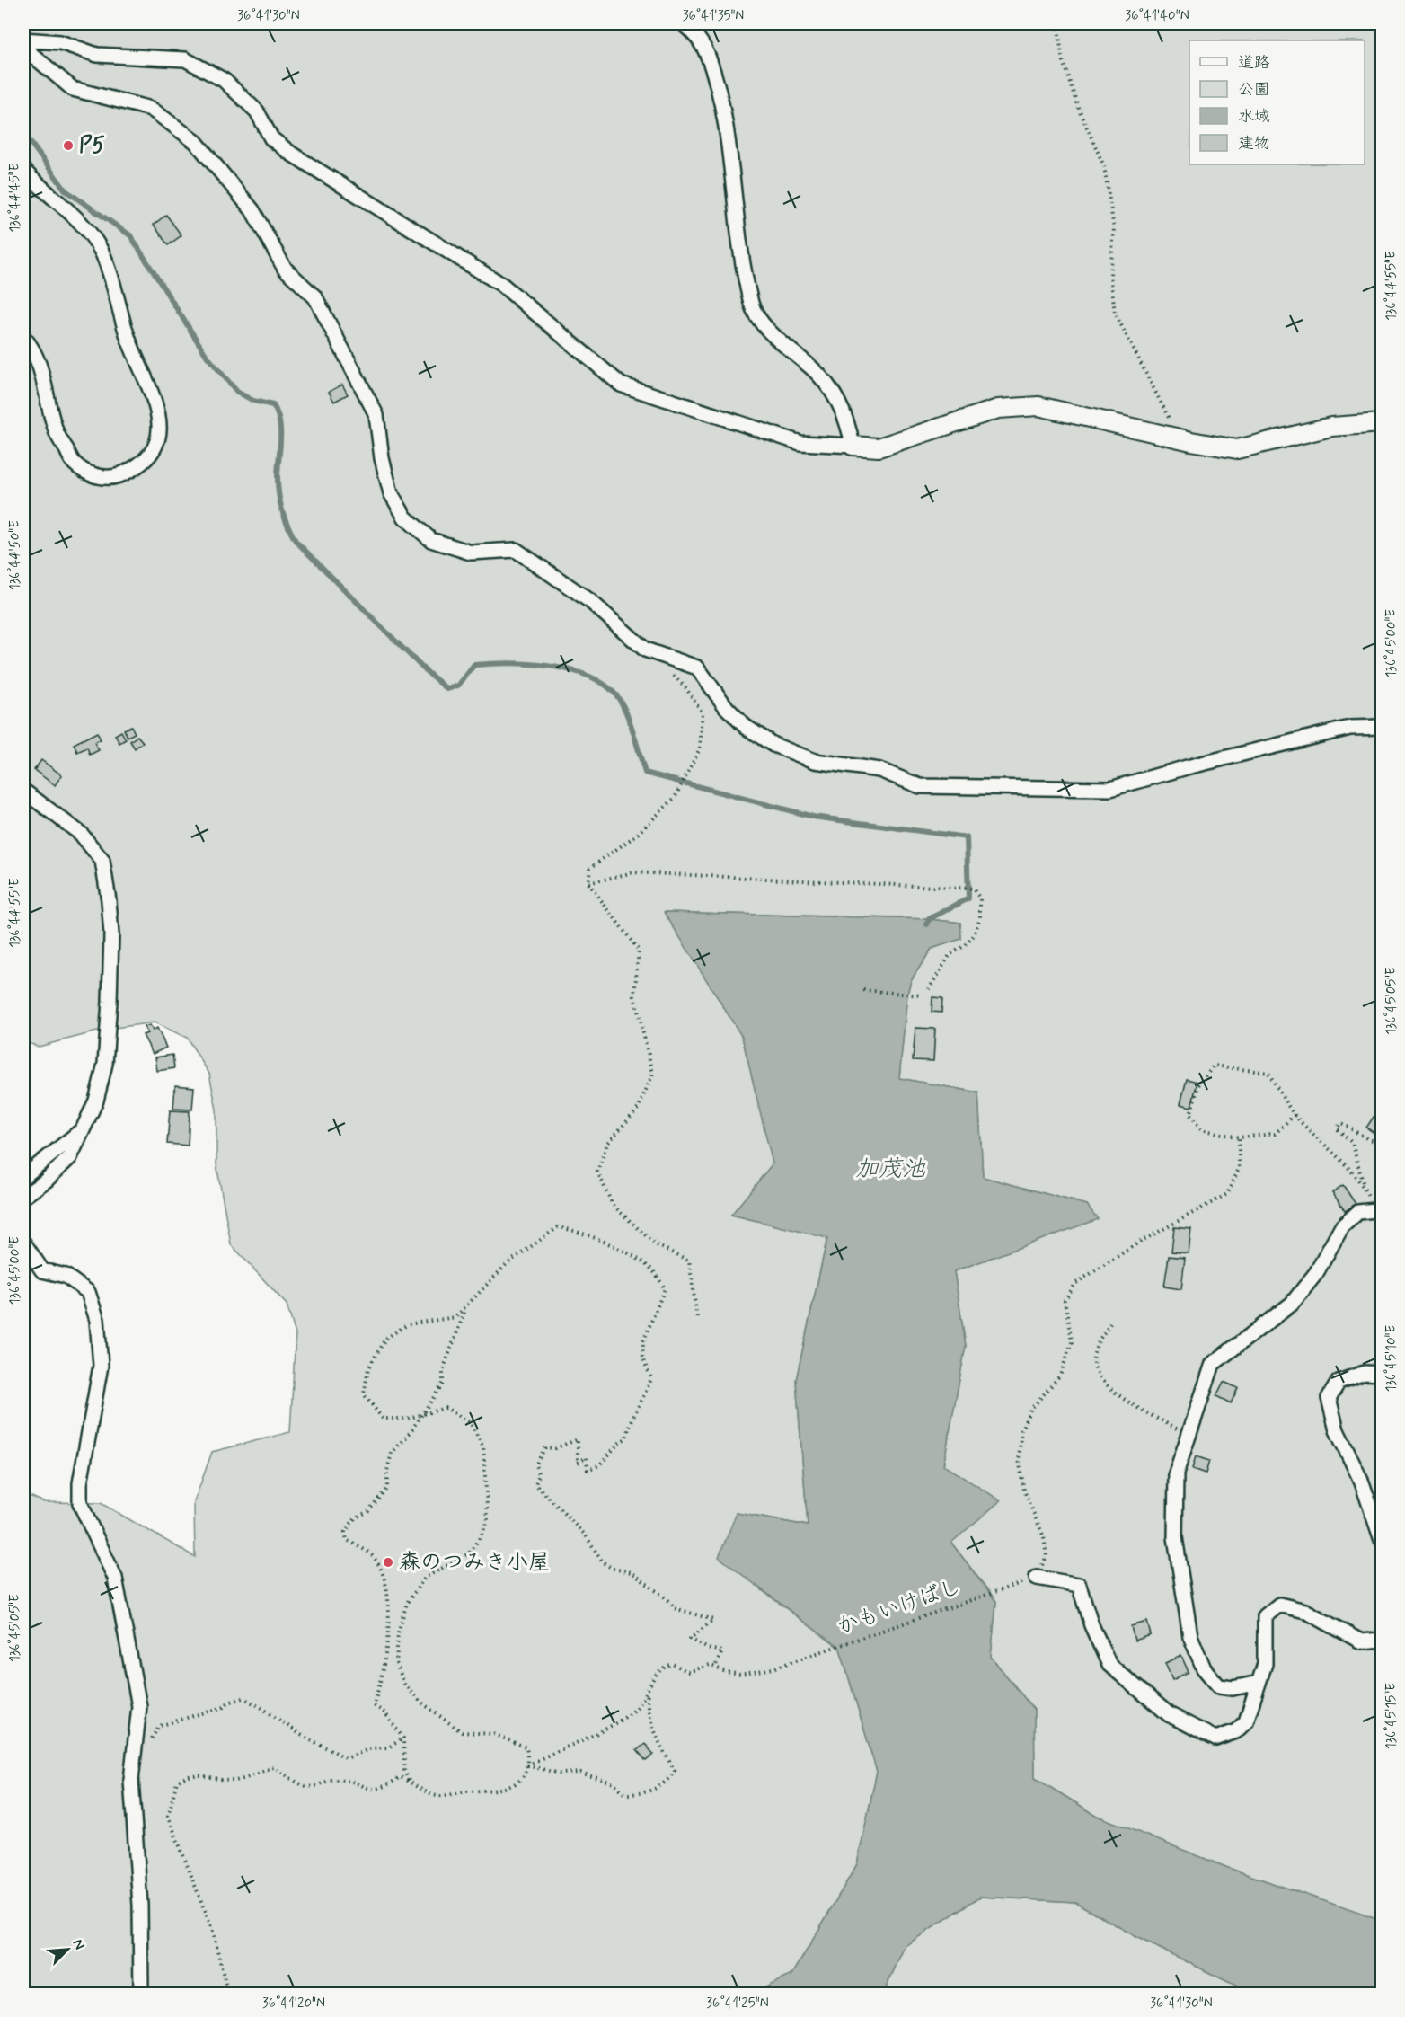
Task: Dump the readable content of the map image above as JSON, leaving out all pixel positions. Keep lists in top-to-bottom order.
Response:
{
  "streets": {
    "path": ["かもいけばし"]
  },
  "water": ["加茂池"],
  "places": ["P5", "森のつみき小屋"],
  "legend": [
    "道路",
    "公園",
    "水域",
    "建物"
  ],
  "north": "top right",
  "coordinates": [
    "36°41'30\"N",
    "36°41'35\"N",
    "36°41'40\"N",
    "136°44'45\"E",
    "136°44'55\"E",
    "136°44'50\"E",
    "136°45'00\"E",
    "136°45'05\"E",
    "136°45'10\"E",
    "136°45'15\"E",
    "36°41'20\"N",
    "36°41'25\"N"
  ]
}
